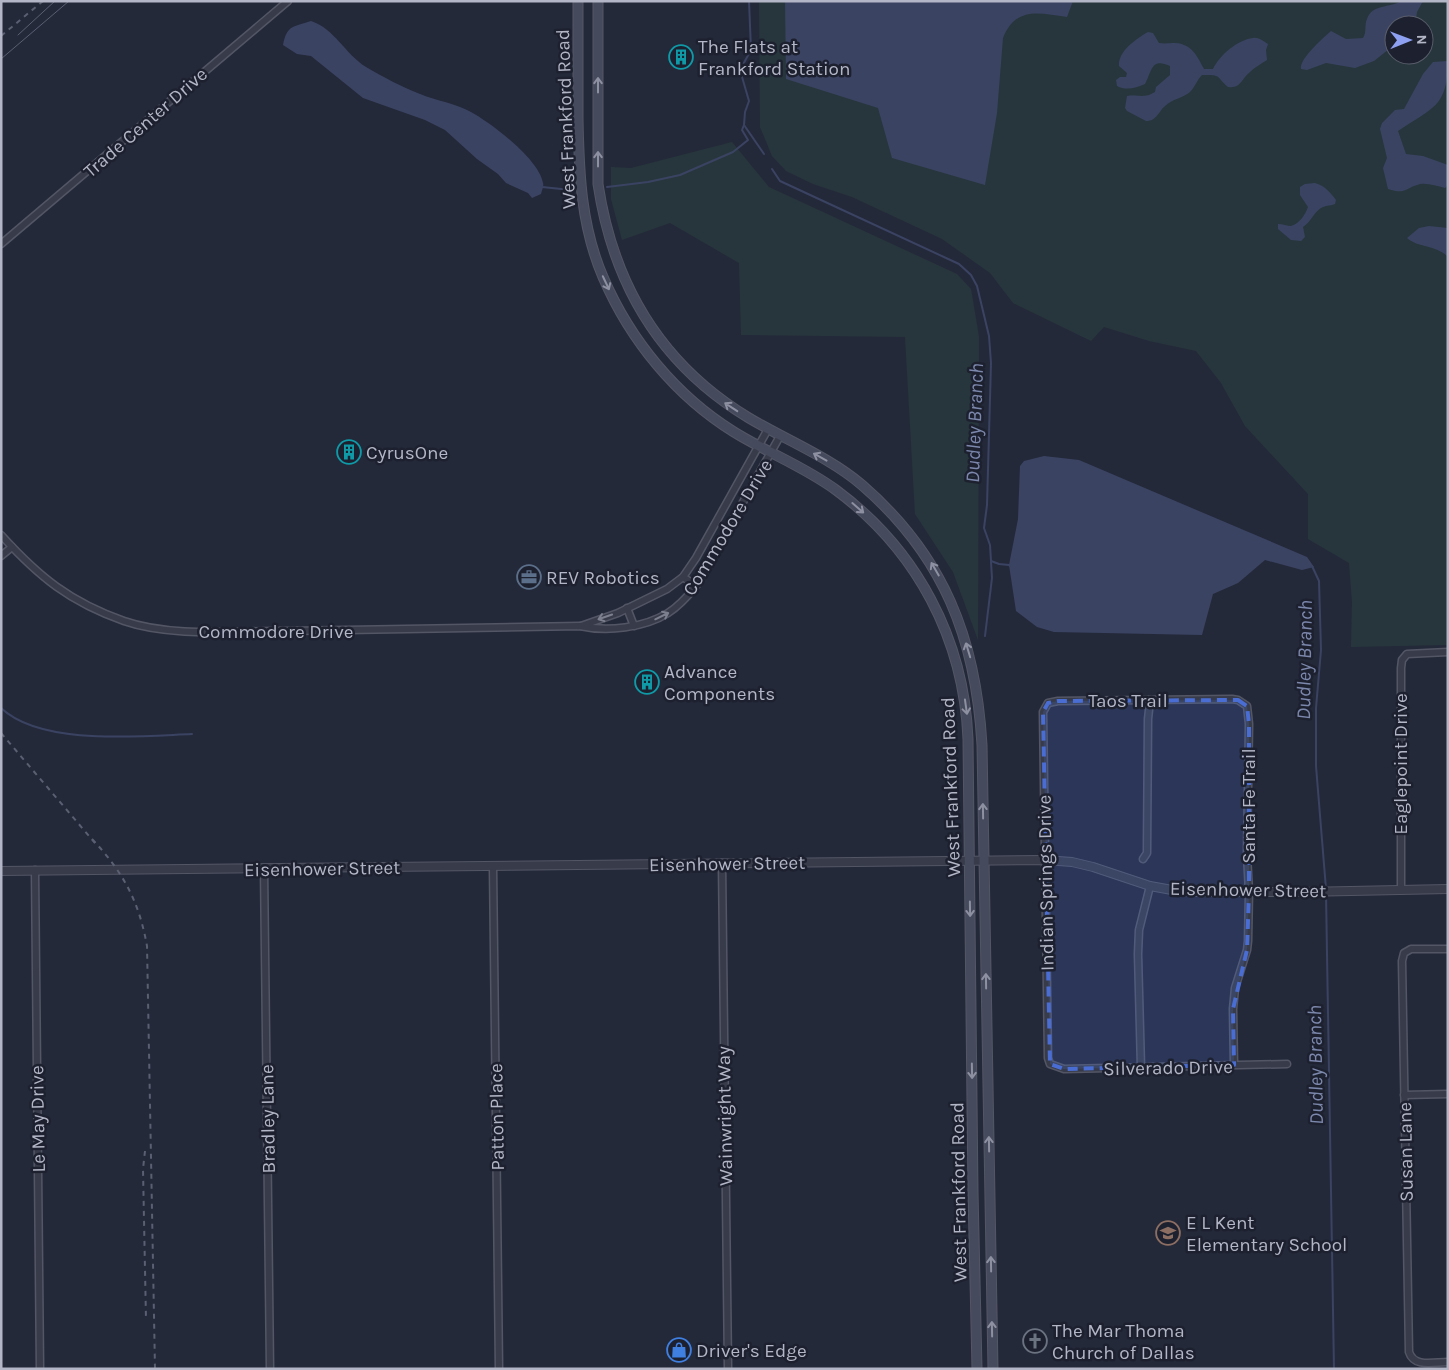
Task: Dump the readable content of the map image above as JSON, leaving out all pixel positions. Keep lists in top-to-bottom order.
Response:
{
  "streets": {
    "main road": ["West Frankford Road"],
    "street": [
      "Trade Center Drive",
      "Commodore Drive",
      "Taos Trail",
      "Eaglepoint Drive",
      "Santa Fe Trail",
      "Eisenhower Street",
      "Indian Springs Drive",
      "Silverado Drive",
      "Wainwright Way",
      "Patton Place",
      "Le May Drive",
      "Bradley Lane",
      "Susan Lane"
    ]
  },
  "crossings": [
    ["West Frankford Road", "Commodore Drive"],
    ["West Frankford Road", "Eisenhower Street"],
    ["Taos Trail", "Santa Fe Trail"],
    ["Taos Trail", "Indian Springs Drive"],
    ["Eaglepoint Drive", "Eisenhower Street"],
    ["Santa Fe Trail", "Eisenhower Street"],
    ["Santa Fe Trail", "Silverado Drive"],
    ["Eisenhower Street", "Indian Springs Drive"],
    ["Eisenhower Street", "Wainwright Way"],
    ["Eisenhower Street", "Patton Place"],
    ["Eisenhower Street", "Le May Drive"],
    ["Eisenhower Street", "Bradley Lane"],
    ["Indian Springs Drive", "Silverado Drive"]
  ],
  "water": ["Dudley Branch"],
  "places": {
    "building": ["The Flats at Frankford Station", "CyrusOne", "Advance Components"],
    "office": ["REV Robotics"],
    "school or university": ["E L Kent Elementary School"],
    "church": ["The Mar Thoma Church of Dallas"],
    "shop": ["Driver's Edge"]
  },
  "north": "right"
}
